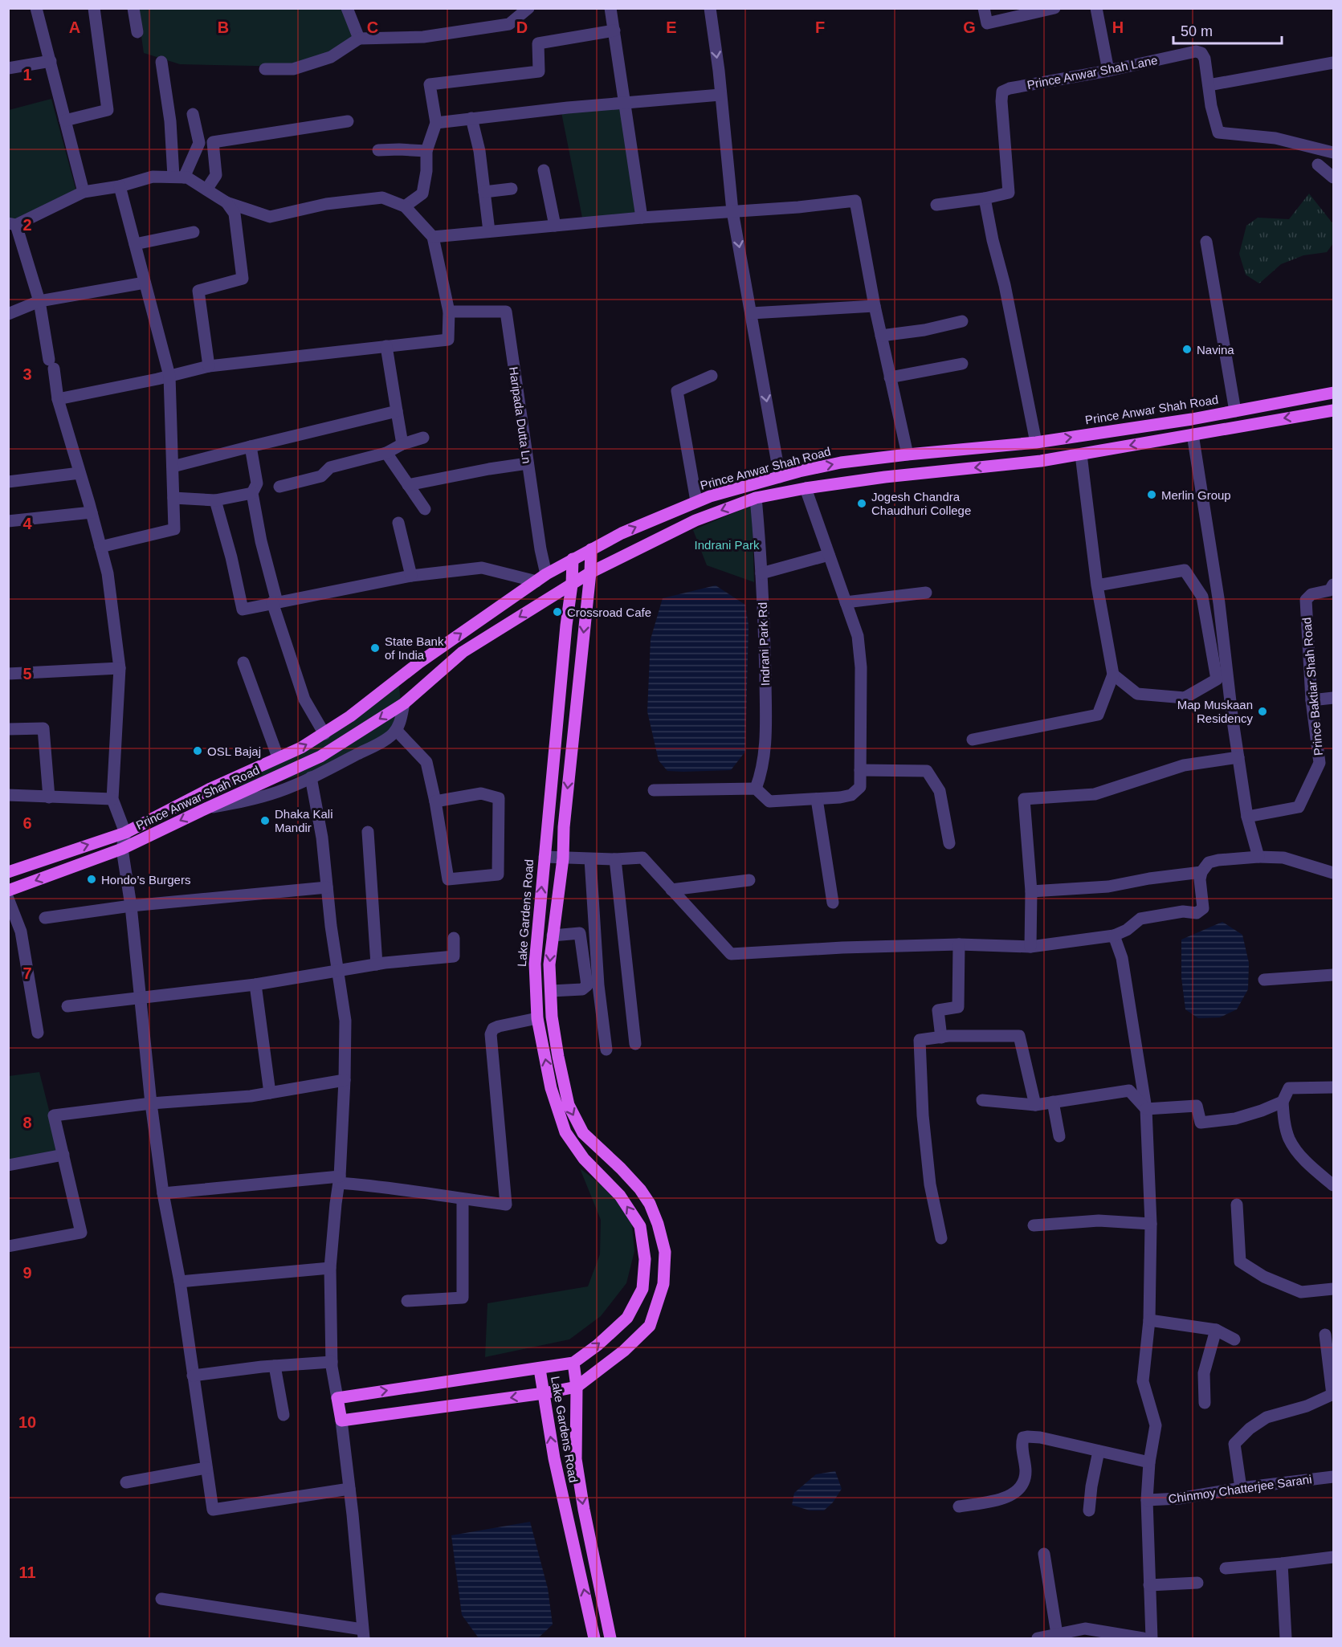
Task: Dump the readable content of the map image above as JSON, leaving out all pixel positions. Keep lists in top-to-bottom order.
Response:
{
  "streets": {
    "main road": ["Prince Anwar Shah Road", "Lake Gardens Road"],
    "street": [
      "Prince Anwar Shah Lane",
      "Haripada Dutta Ln",
      "Indrani Park Rd",
      "Prince Baktiar Shah Road",
      "Chinmoy Chatterjee Sarani"
    ]
  },
  "crossings": [
    ["Prince Anwar Shah Road", "Haripada Dutta Ln"],
    ["Prince Anwar Shah Road", "Indrani Park Rd"],
    ["Prince Anwar Shah Road", "Lake Gardens Road"]
  ],
  "parks": ["Indrani Park"],
  "places": [
    "Navina",
    "Merlin Group",
    "Jogesh Chandra Chaudhuri College",
    "Crossroad Cafe",
    "State Bank of India",
    "Map Muskaan Residency",
    "OSL Bajaj",
    "Dhaka Kali Mandir",
    "Hondo’s Burgers"
  ],
  "scale_bar": "50 m",
  "grid": {
    "columns": [
      "A",
      "B",
      "C",
      "D",
      "E",
      "F",
      "G",
      "H"
    ],
    "rows": [
      "1",
      "2",
      "3",
      "4",
      "5",
      "6",
      "7",
      "8",
      "9",
      "10",
      "11"
    ]
  }
}
